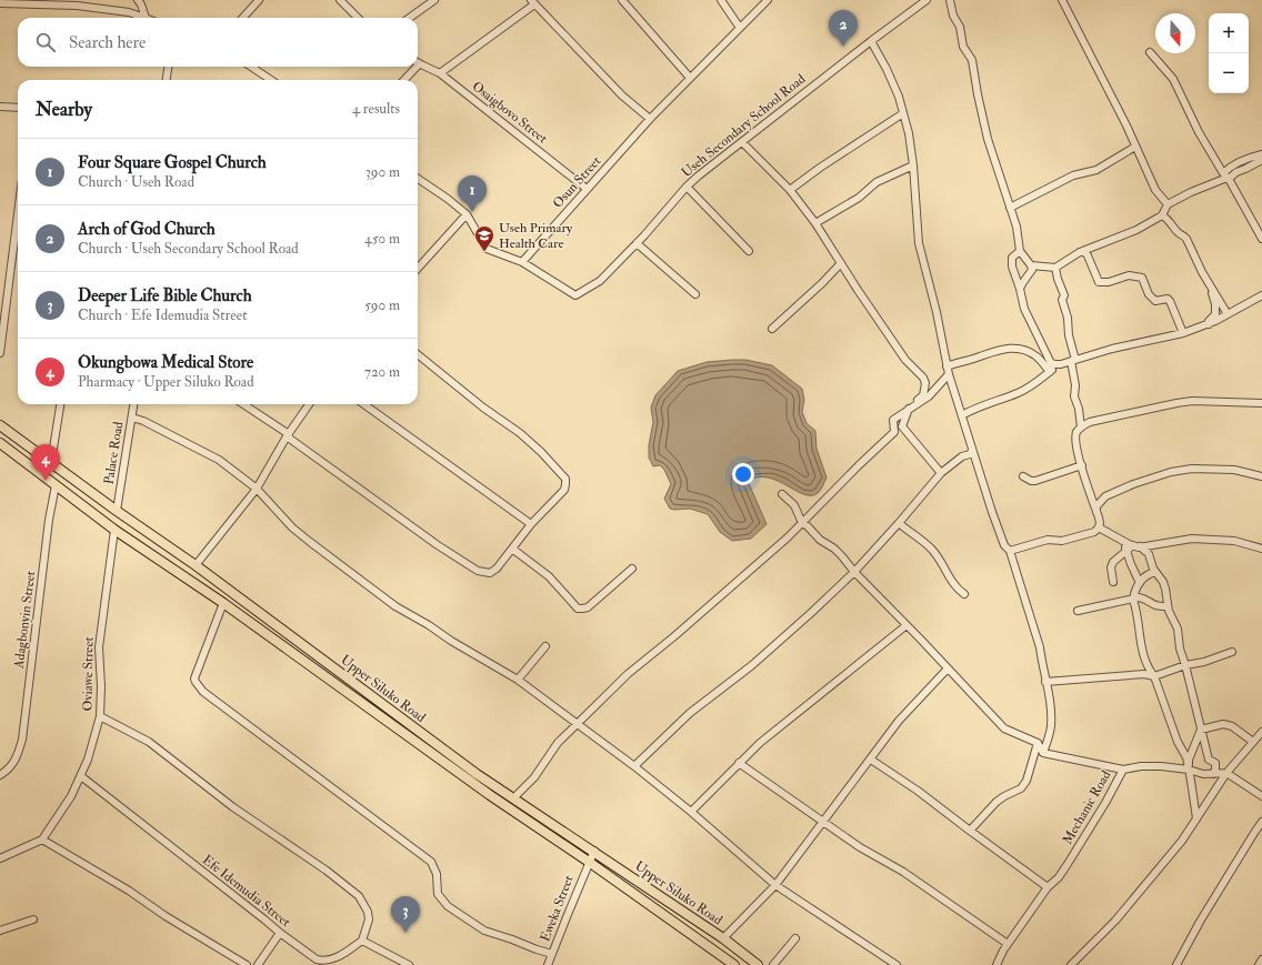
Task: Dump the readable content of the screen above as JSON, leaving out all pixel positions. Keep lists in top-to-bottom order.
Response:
{
  "streets": {
    "main road": ["Upper Siluko Road"],
    "street": [
      "Osaigbovo Street",
      "Useh Secondary School Road",
      "Osun Street",
      "Palace Road",
      "Adagbonyin Street",
      "Oviawe Street",
      "Mechanic Road",
      "Efe Idemudia Street",
      "Eweka Street"
    ]
  },
  "crossings": [
    ["Osaigbovo Street", "Osun Street"],
    ["Useh Secondary School Road", "Osun Street"],
    ["Palace Road", "Upper Siluko Road"],
    ["Adagbonyin Street", "Upper Siluko Road"],
    ["Oviawe Street", "Upper Siluko Road"],
    ["Oviawe Street", "Efe Idemudia Street"],
    ["Upper Siluko Road", "Eweka Street"]
  ],
  "places": {
    "school or university": ["Useh Primary Health Care"]
  },
  "north": "bottom",
  "page": {
    "pins": [
      "2",
      "1",
      "4",
      "3"
    ],
    "map_buttons": ["+", "−"],
    "search": "Search here",
    "heading": ["Nearby", "4 results"],
    "list": [
      {
        "mark": "1",
        "name": "Four Square Gospel Church",
        "note": "Church · Useh Road",
        "value": "390 m"
      },
      {
        "mark": "2",
        "name": "Arch of God Church",
        "note": "Church · Useh Secondary School Road",
        "value": "450 m"
      },
      {
        "mark": "3",
        "name": "Deeper Life Bible Church",
        "note": "Church · Efe Idemudia Street",
        "value": "590 m"
      },
      {
        "mark": "4",
        "name": "Okungbowa Medical Store",
        "note": "Pharmacy · Upper Siluko Road",
        "value": "720 m"
      }
    ]
  }
}
